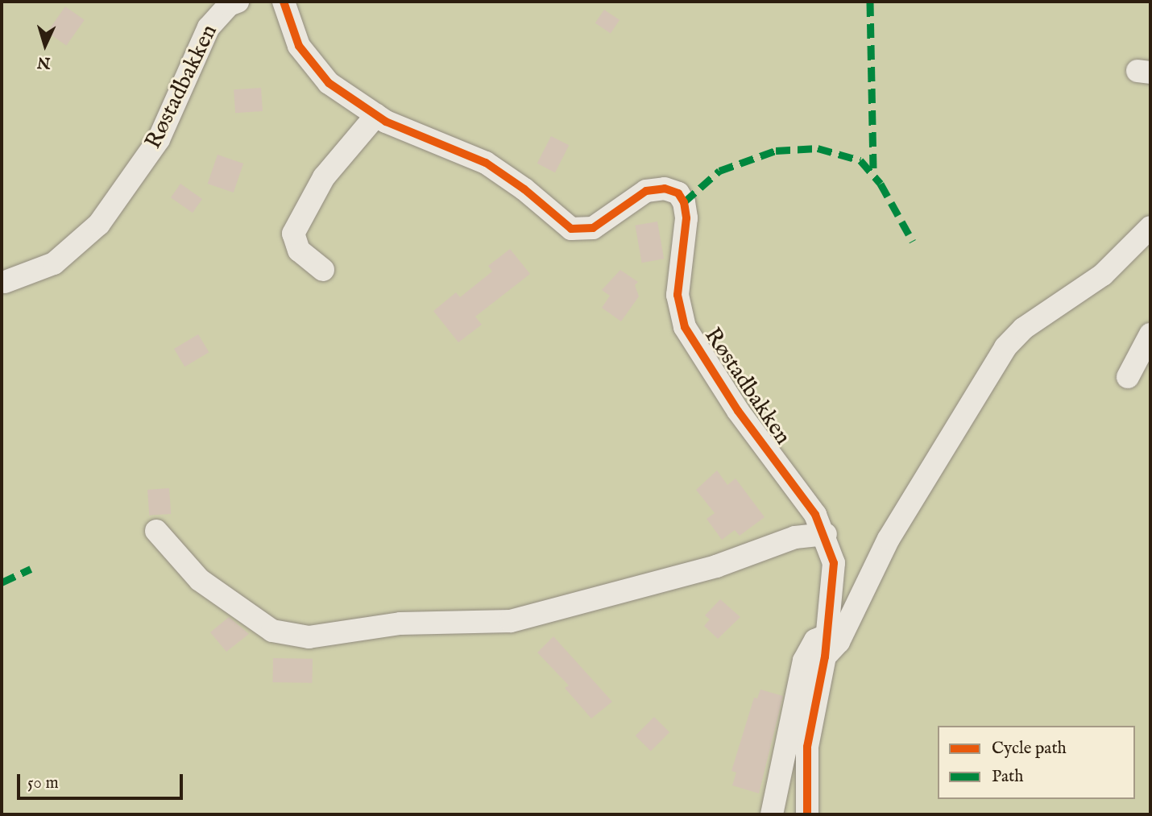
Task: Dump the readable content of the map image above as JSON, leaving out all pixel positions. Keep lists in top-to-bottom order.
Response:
{
  "streets": {
    "street": ["Røstadbakken"]
  },
  "legend": ["Cycle path", "Path"],
  "scale_bar": "50 m",
  "north": "bottom"
}
